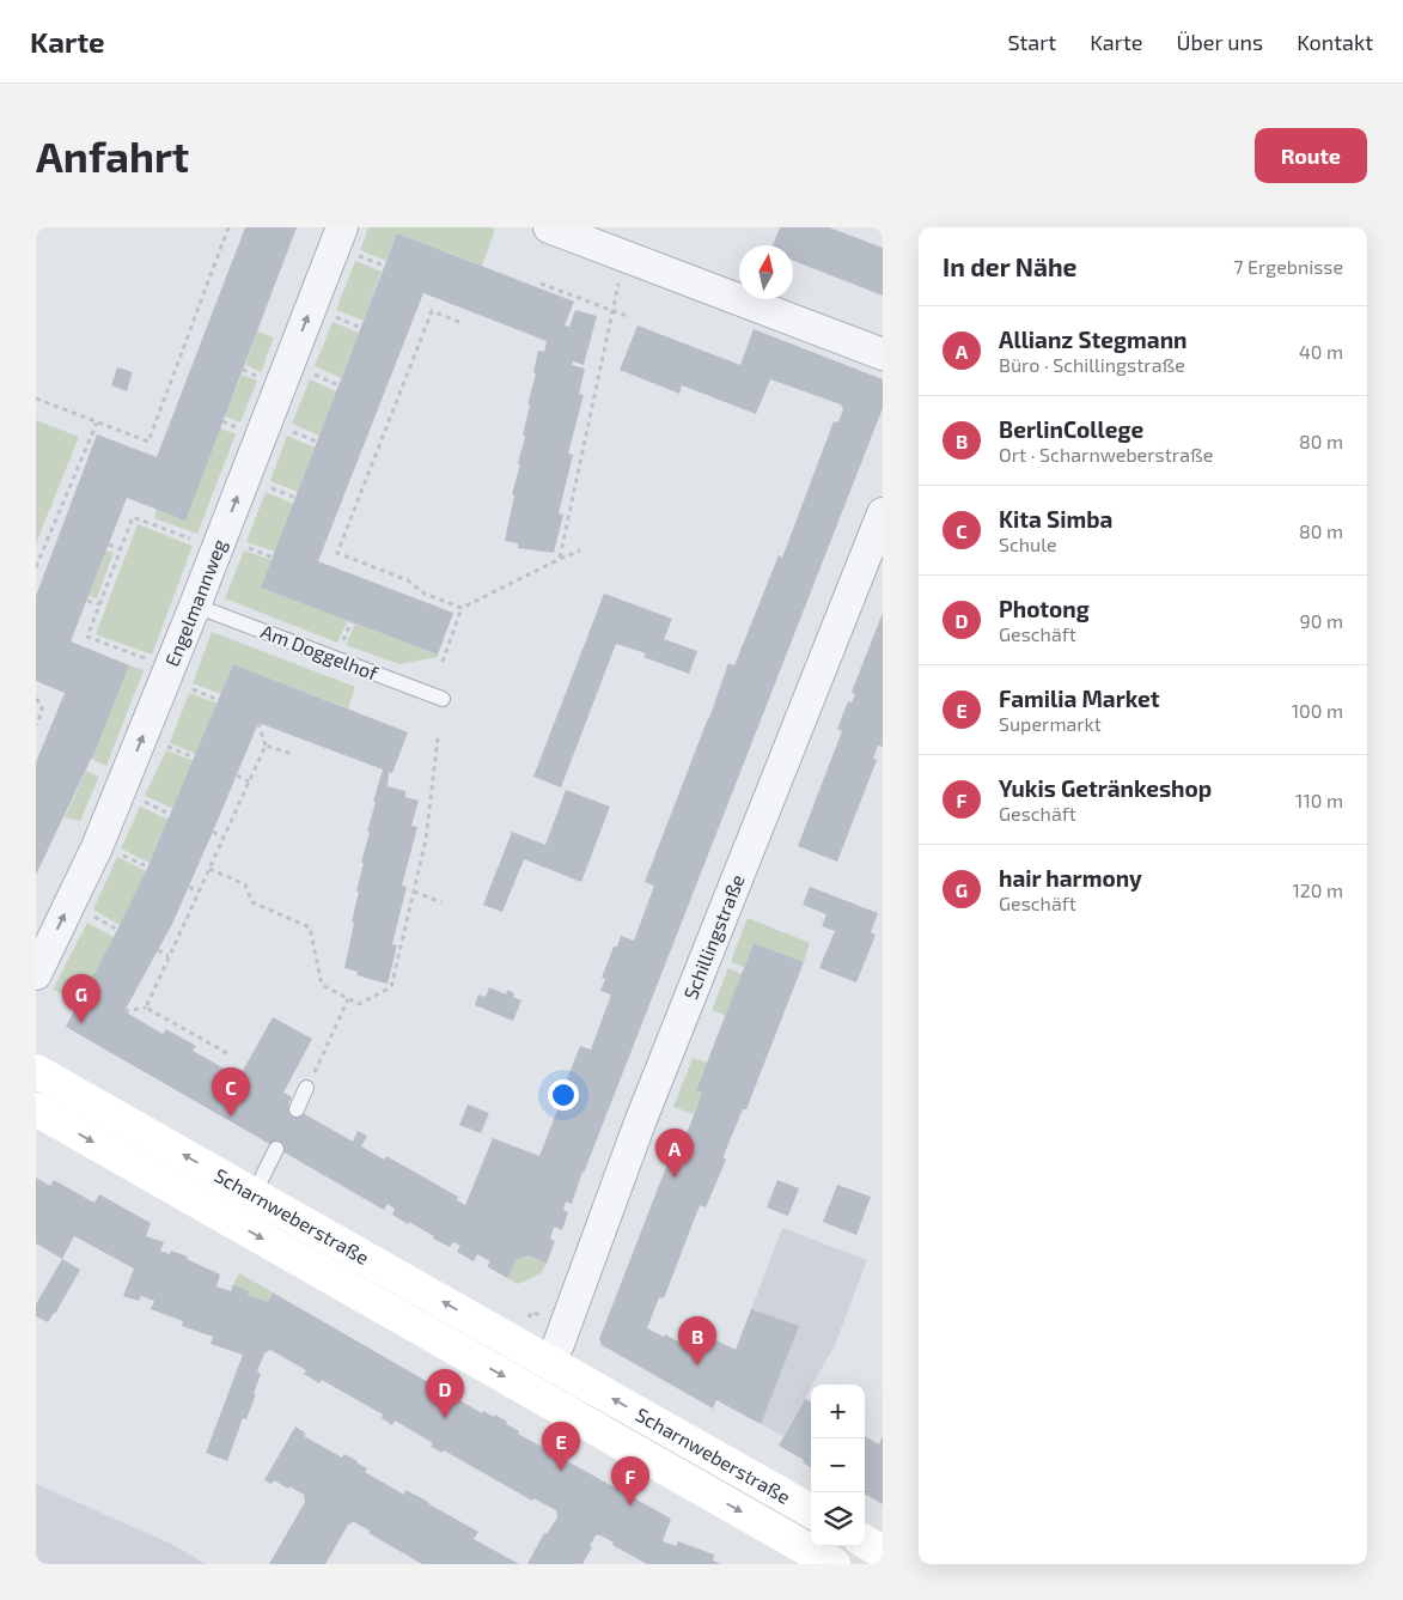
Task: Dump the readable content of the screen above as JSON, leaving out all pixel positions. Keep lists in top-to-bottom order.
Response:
{
  "streets": {
    "main road": ["Scharnweberstraße"],
    "street": ["Engelmannweg", "Schillingstraße"],
    "lane": ["Am Doggelhof"]
  },
  "crossings": [
    ["Engelmannweg", "Am Doggelhof"],
    ["Schillingstraße", "Scharnweberstraße"]
  ],
  "one_way": ["Engelmannweg"],
  "north": "top",
  "page": {
    "header": "Karte",
    "nav": [
      "Start",
      "Karte",
      "Über uns",
      "Kontakt"
    ],
    "buttons": "Route",
    "title": "Anfahrt",
    "heading": ["In der Nähe", "7 Ergebnisse"],
    "list": [
      {
        "mark": "A",
        "name": "Allianz Stegmann",
        "note": "Büro · Schillingstraße",
        "value": "40 m"
      },
      {
        "mark": "B",
        "name": "BerlinCollege",
        "note": "Ort · Scharnweberstraße",
        "value": "80 m"
      },
      {
        "mark": "C",
        "name": "Kita Simba",
        "note": "Schule",
        "value": "80 m"
      },
      {
        "mark": "D",
        "name": "Photong",
        "note": "Geschäft",
        "value": "90 m"
      },
      {
        "mark": "E",
        "name": "Familia Market",
        "note": "Supermarkt",
        "value": "100 m"
      },
      {
        "mark": "F",
        "name": "Yukis Getränkeshop",
        "note": "Geschäft",
        "value": "110 m"
      },
      {
        "mark": "G",
        "name": "hair harmony",
        "note": "Geschäft",
        "value": "120 m"
      }
    ],
    "pins": [
      "G",
      "C",
      "A",
      "B",
      "D",
      "E",
      "F"
    ],
    "map_buttons": ["+", "−"]
  }
}
